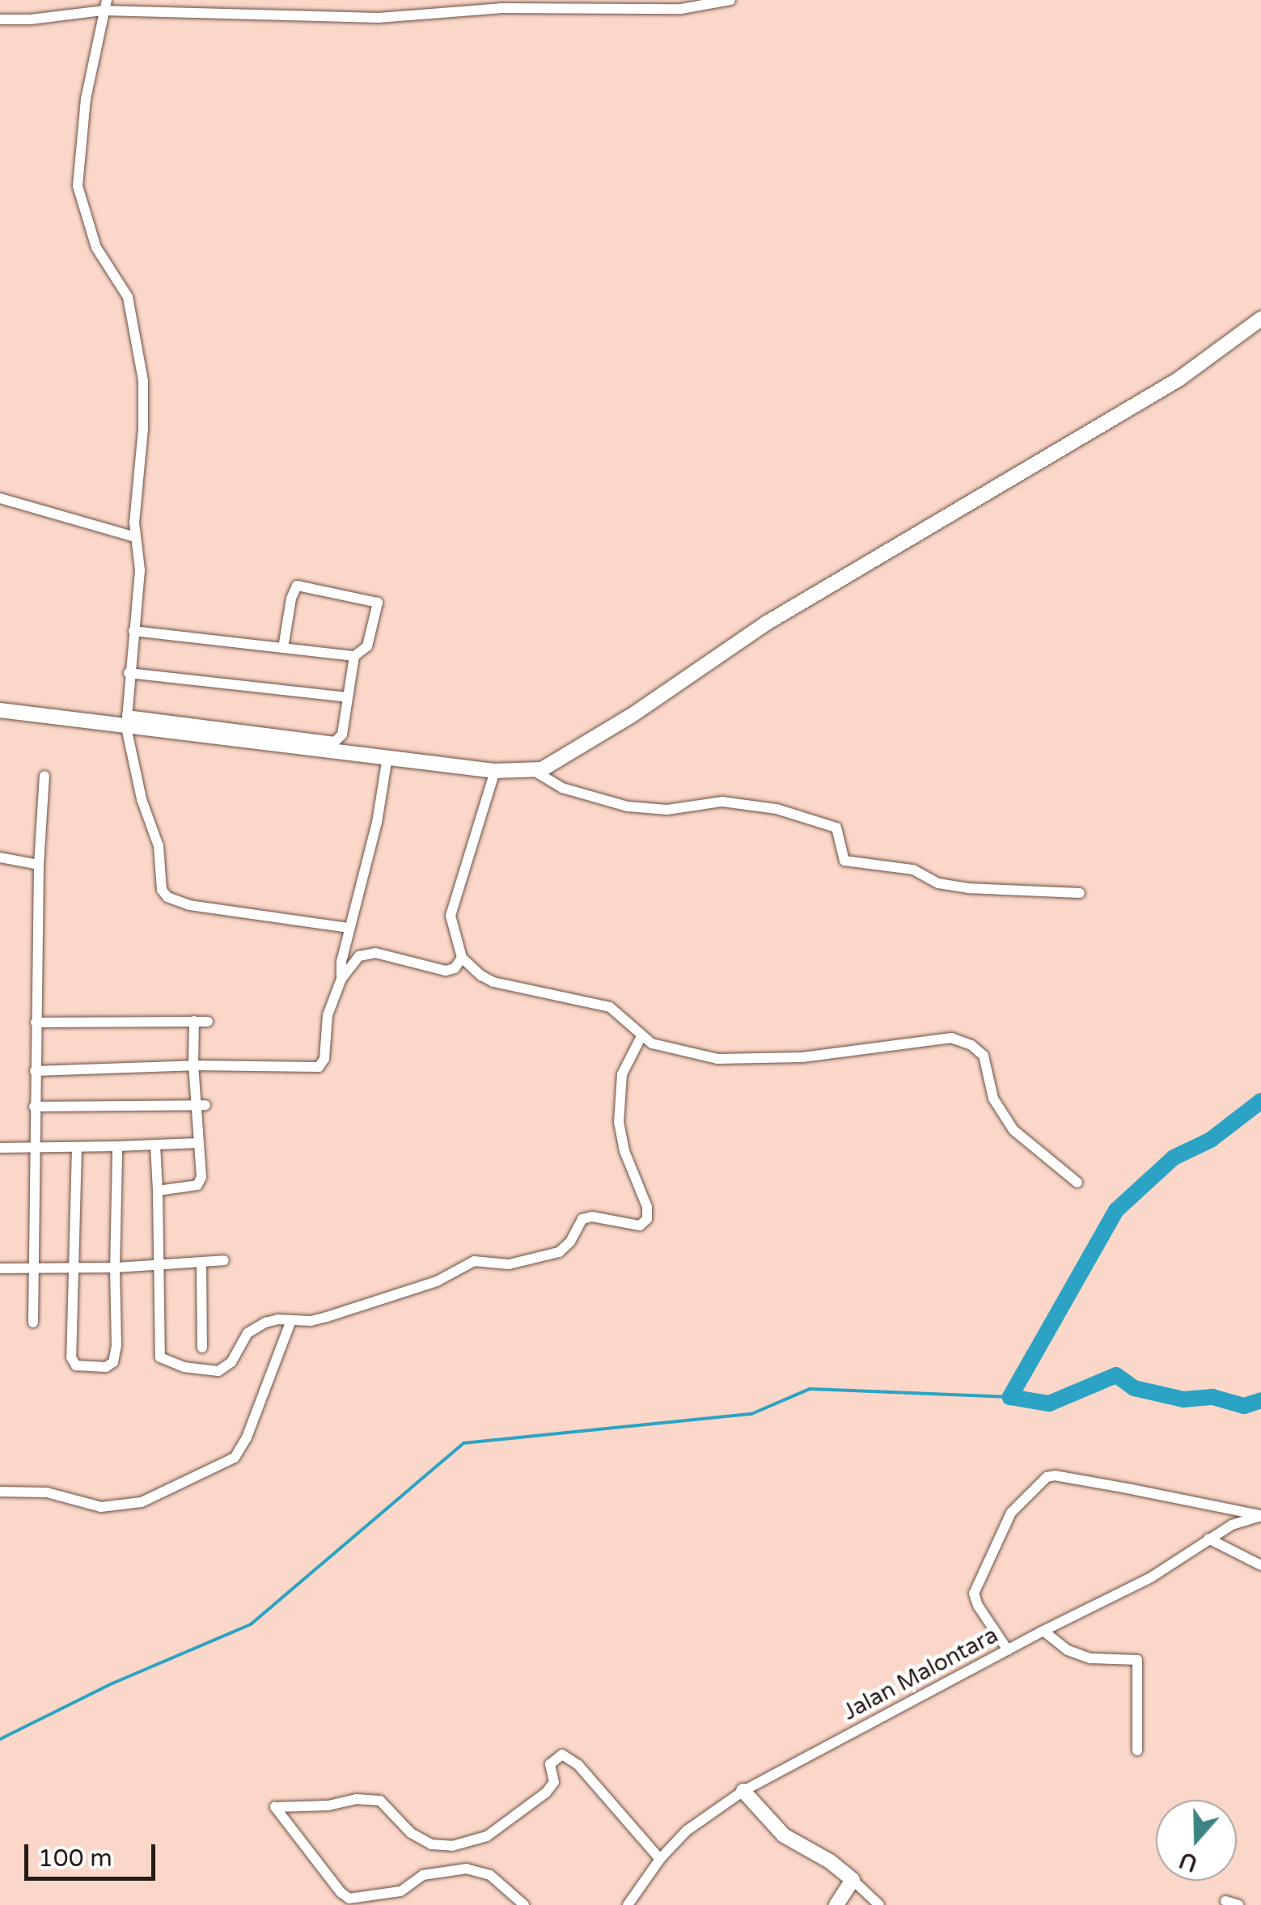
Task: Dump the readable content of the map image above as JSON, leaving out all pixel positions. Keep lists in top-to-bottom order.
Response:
{
  "streets": {
    "street": ["Jalan Malontara"]
  },
  "scale_bar": "100 m",
  "north": "bottom"
}
